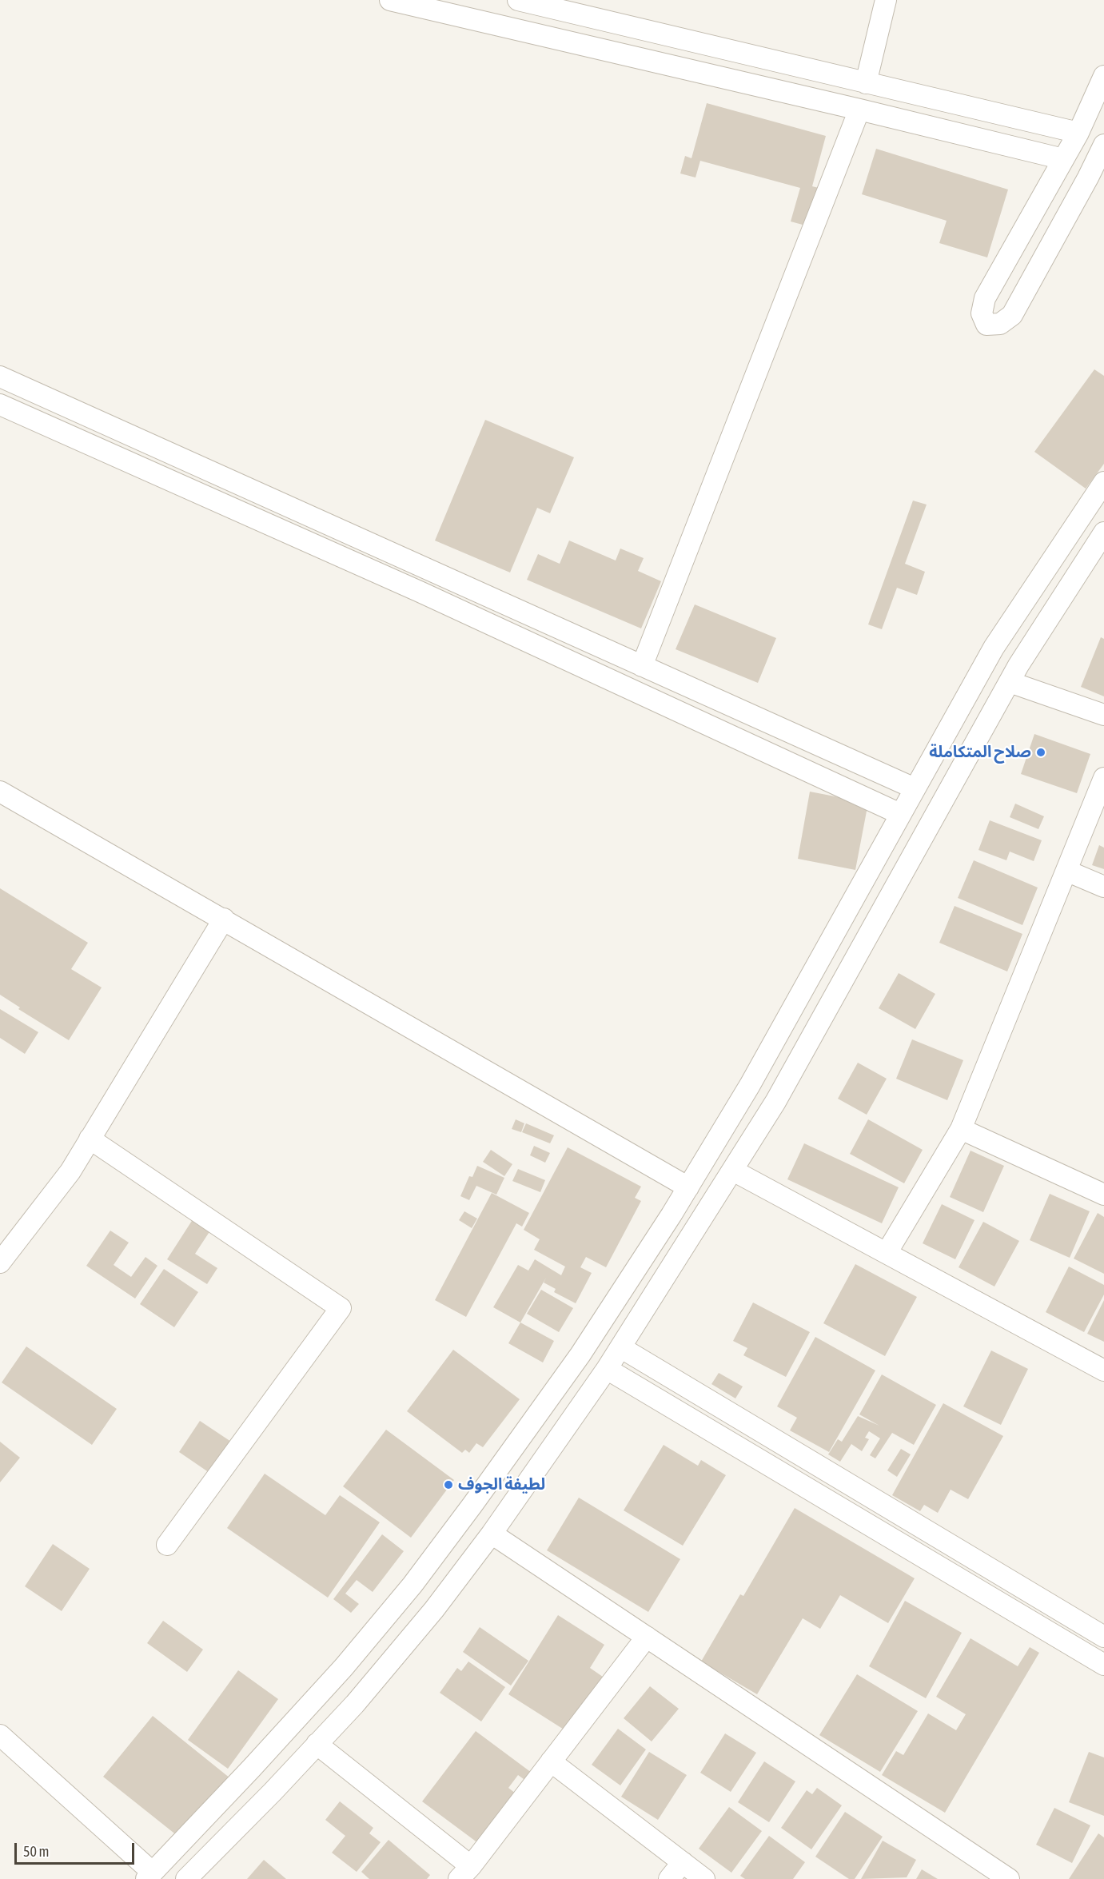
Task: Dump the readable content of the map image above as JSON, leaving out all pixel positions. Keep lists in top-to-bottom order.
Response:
{
  "places": ["صلاح المتكاملة", "لطيفة الجوف"],
  "scale_bar": "50 m"
}
